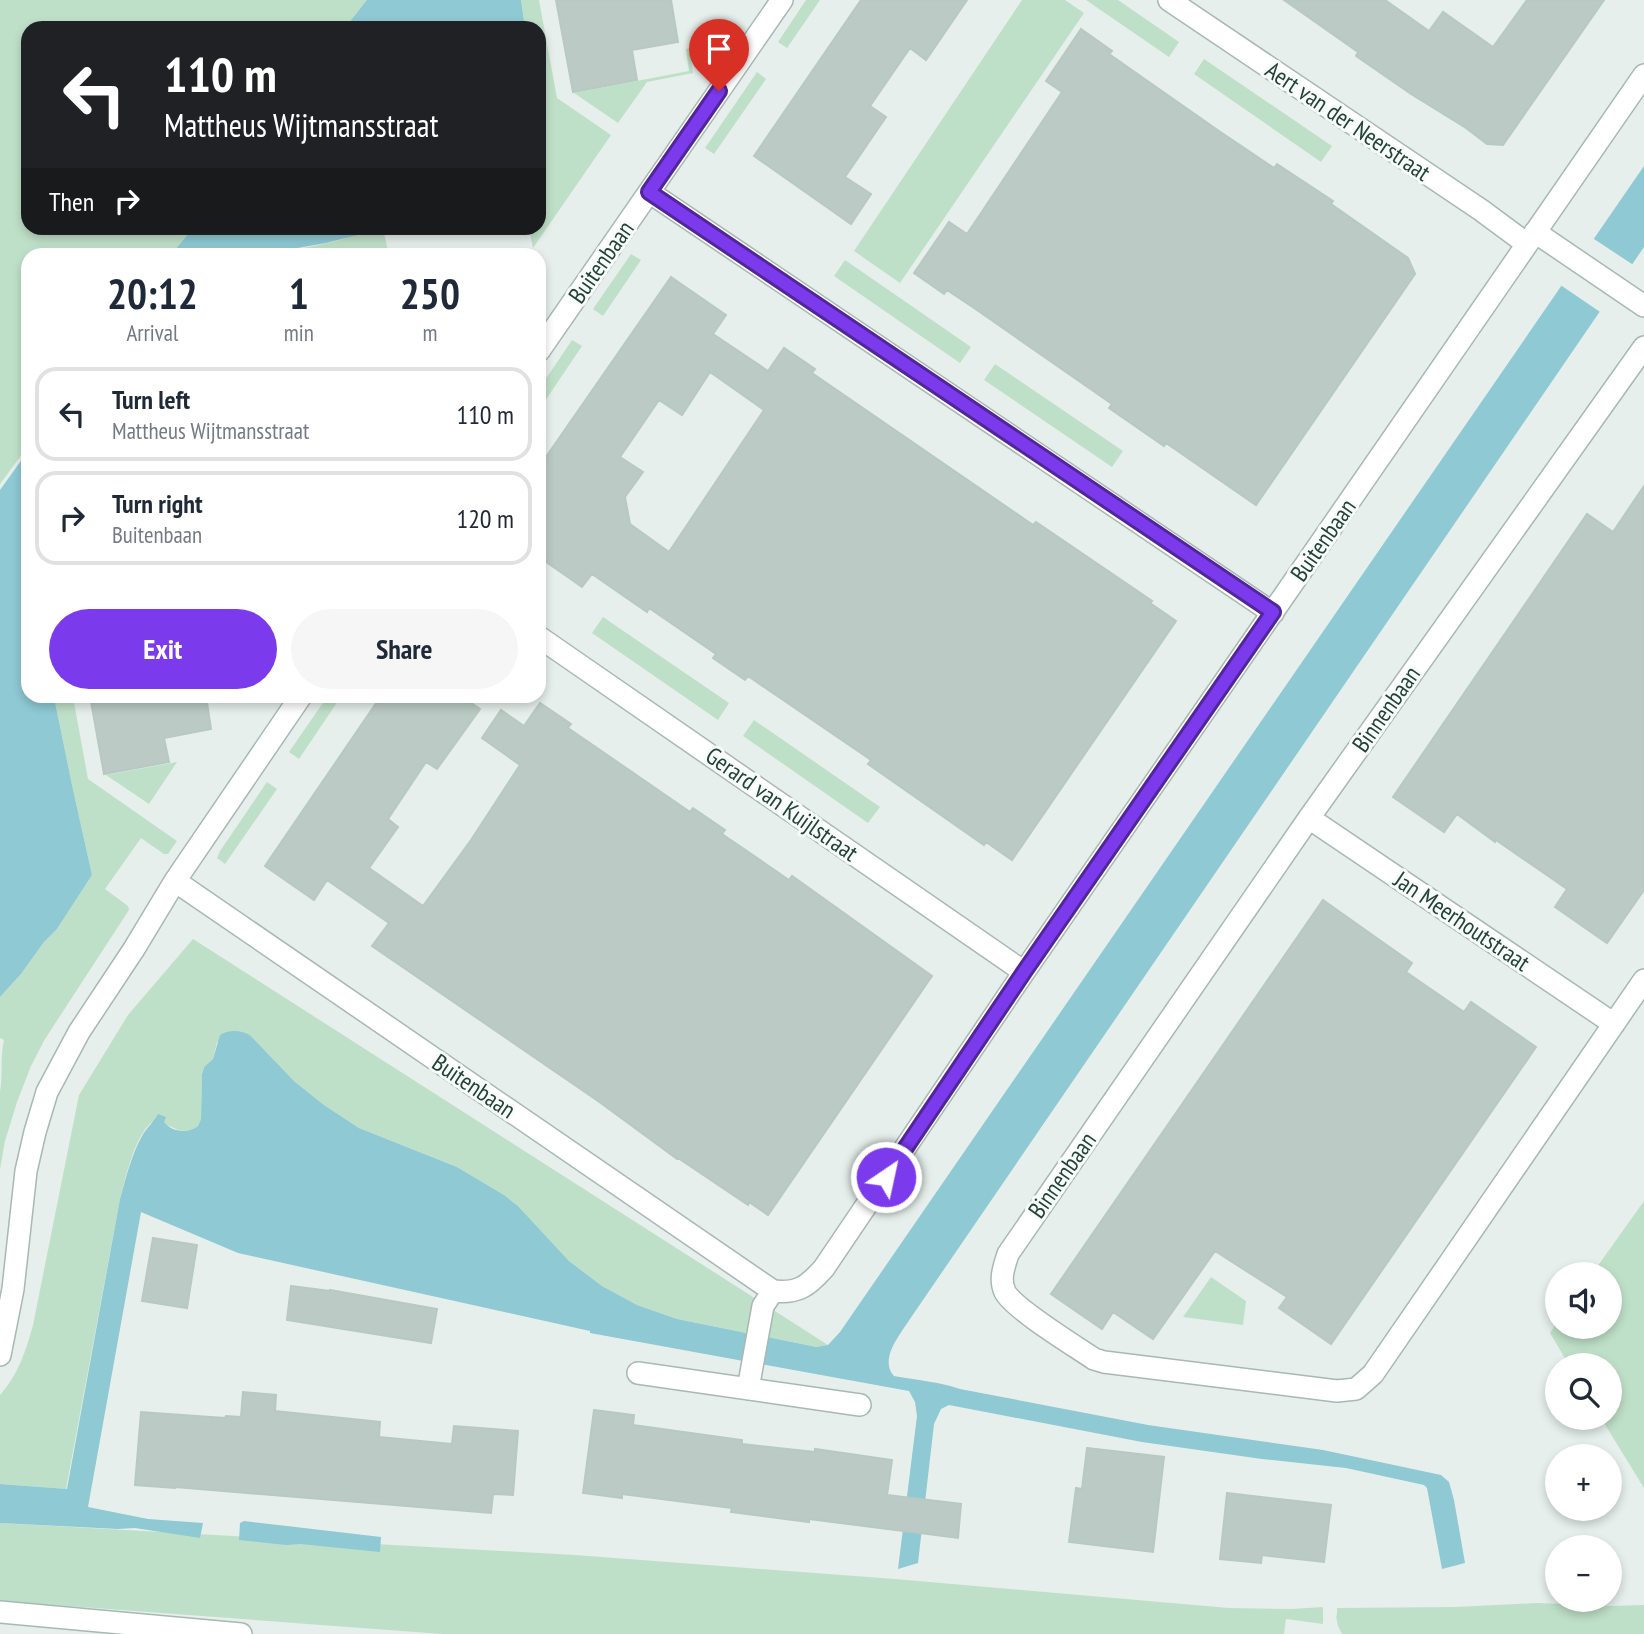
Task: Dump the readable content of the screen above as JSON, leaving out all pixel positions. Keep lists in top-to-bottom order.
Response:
{
  "streets": {
    "street": [
      "Aert van der Neerstraat",
      "Buitenbaan",
      "Binnenbaan",
      "Gerard van Kuijlstraat",
      "Jan Meerhoutstraat"
    ]
  },
  "crossings": [
    ["Aert van der Neerstraat", "Buitenbaan"],
    ["Buitenbaan", "Gerard van Kuijlstraat"],
    ["Binnenbaan", "Jan Meerhoutstraat"]
  ],
  "page": {
    "turn": ["110 m", "Mattheus Wijtmansstraat"],
    "then": "Then",
    "eta": [
      "20:12",
      "Arrival",
      "1",
      "min",
      "250",
      "m"
    ],
    "list": [
      {
        "name": "Turn left",
        "note": "Mattheus Wijtmansstraat",
        "value": "110 m"
      },
      {
        "name": "Turn right",
        "note": "Buitenbaan",
        "value": "120 m"
      }
    ],
    "buttons": ["Exit", "Share"],
    "map_buttons": ["+", "−"]
  }
}
